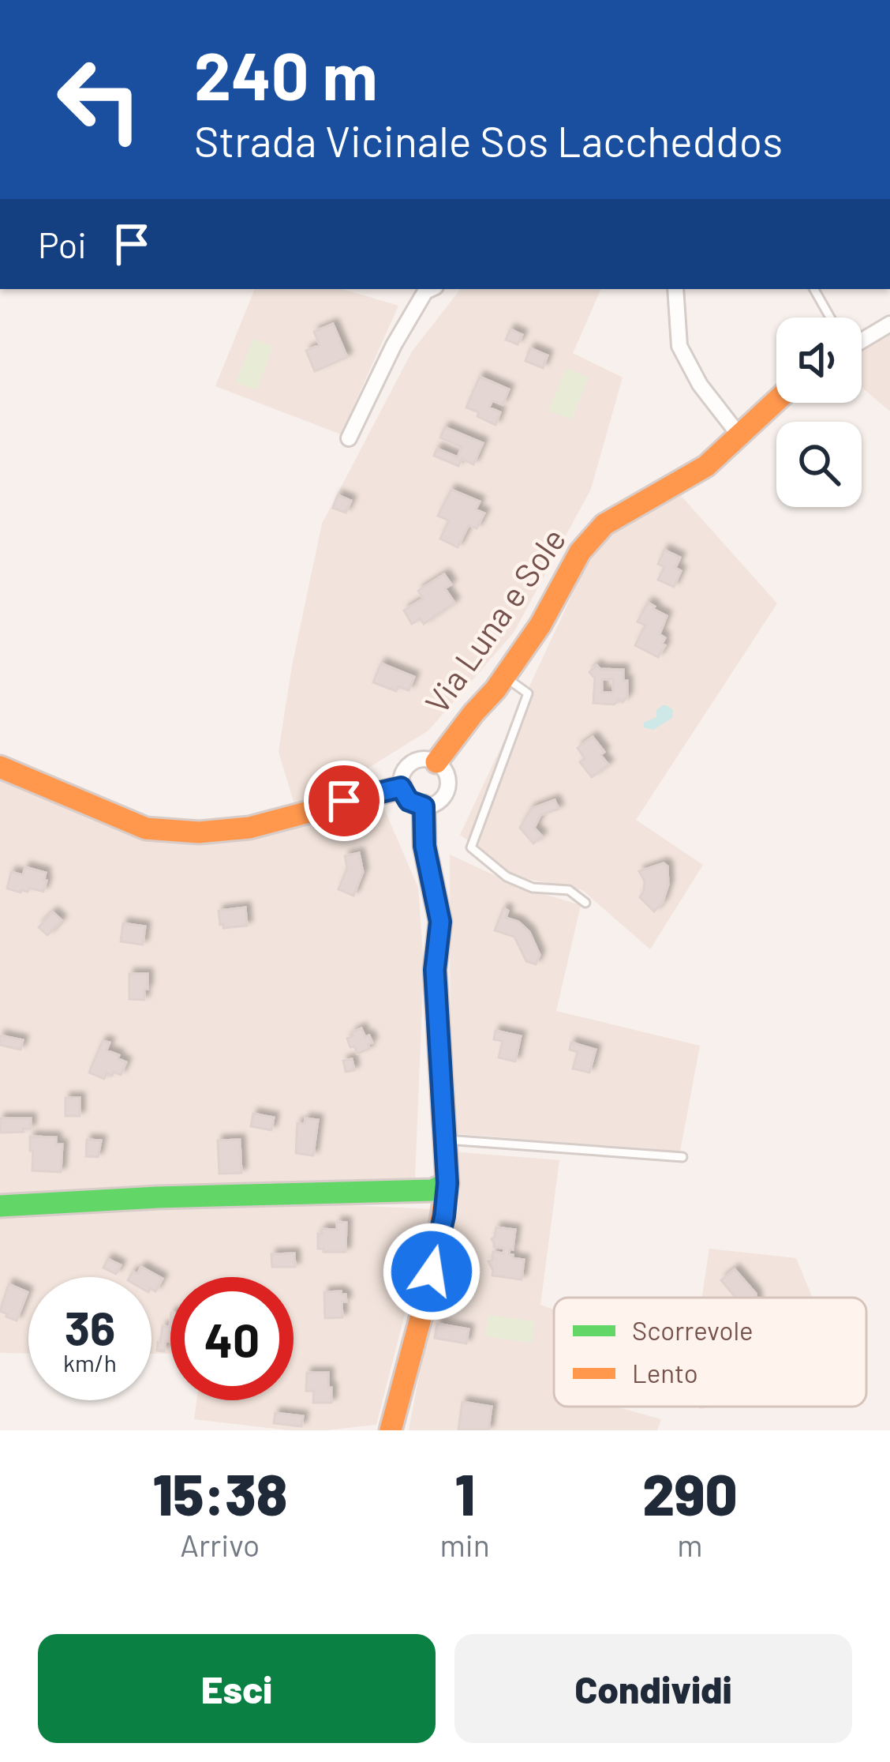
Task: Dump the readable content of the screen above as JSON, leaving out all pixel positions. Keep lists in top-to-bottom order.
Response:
{
  "streets": {
    "street": ["Via Luna e Sole"]
  },
  "legend": ["Scorrevole", "Lento"],
  "page": {
    "turn": ["240 m", "Strada Vicinale Sos Laccheddos"],
    "then": "Poi",
    "speed": "36 km/h",
    "limit": "40",
    "eta": [
      "15:38",
      "Arrivo",
      "1",
      "min",
      "290",
      "m"
    ],
    "buttons": ["Esci", "Condividi"]
  }
}
